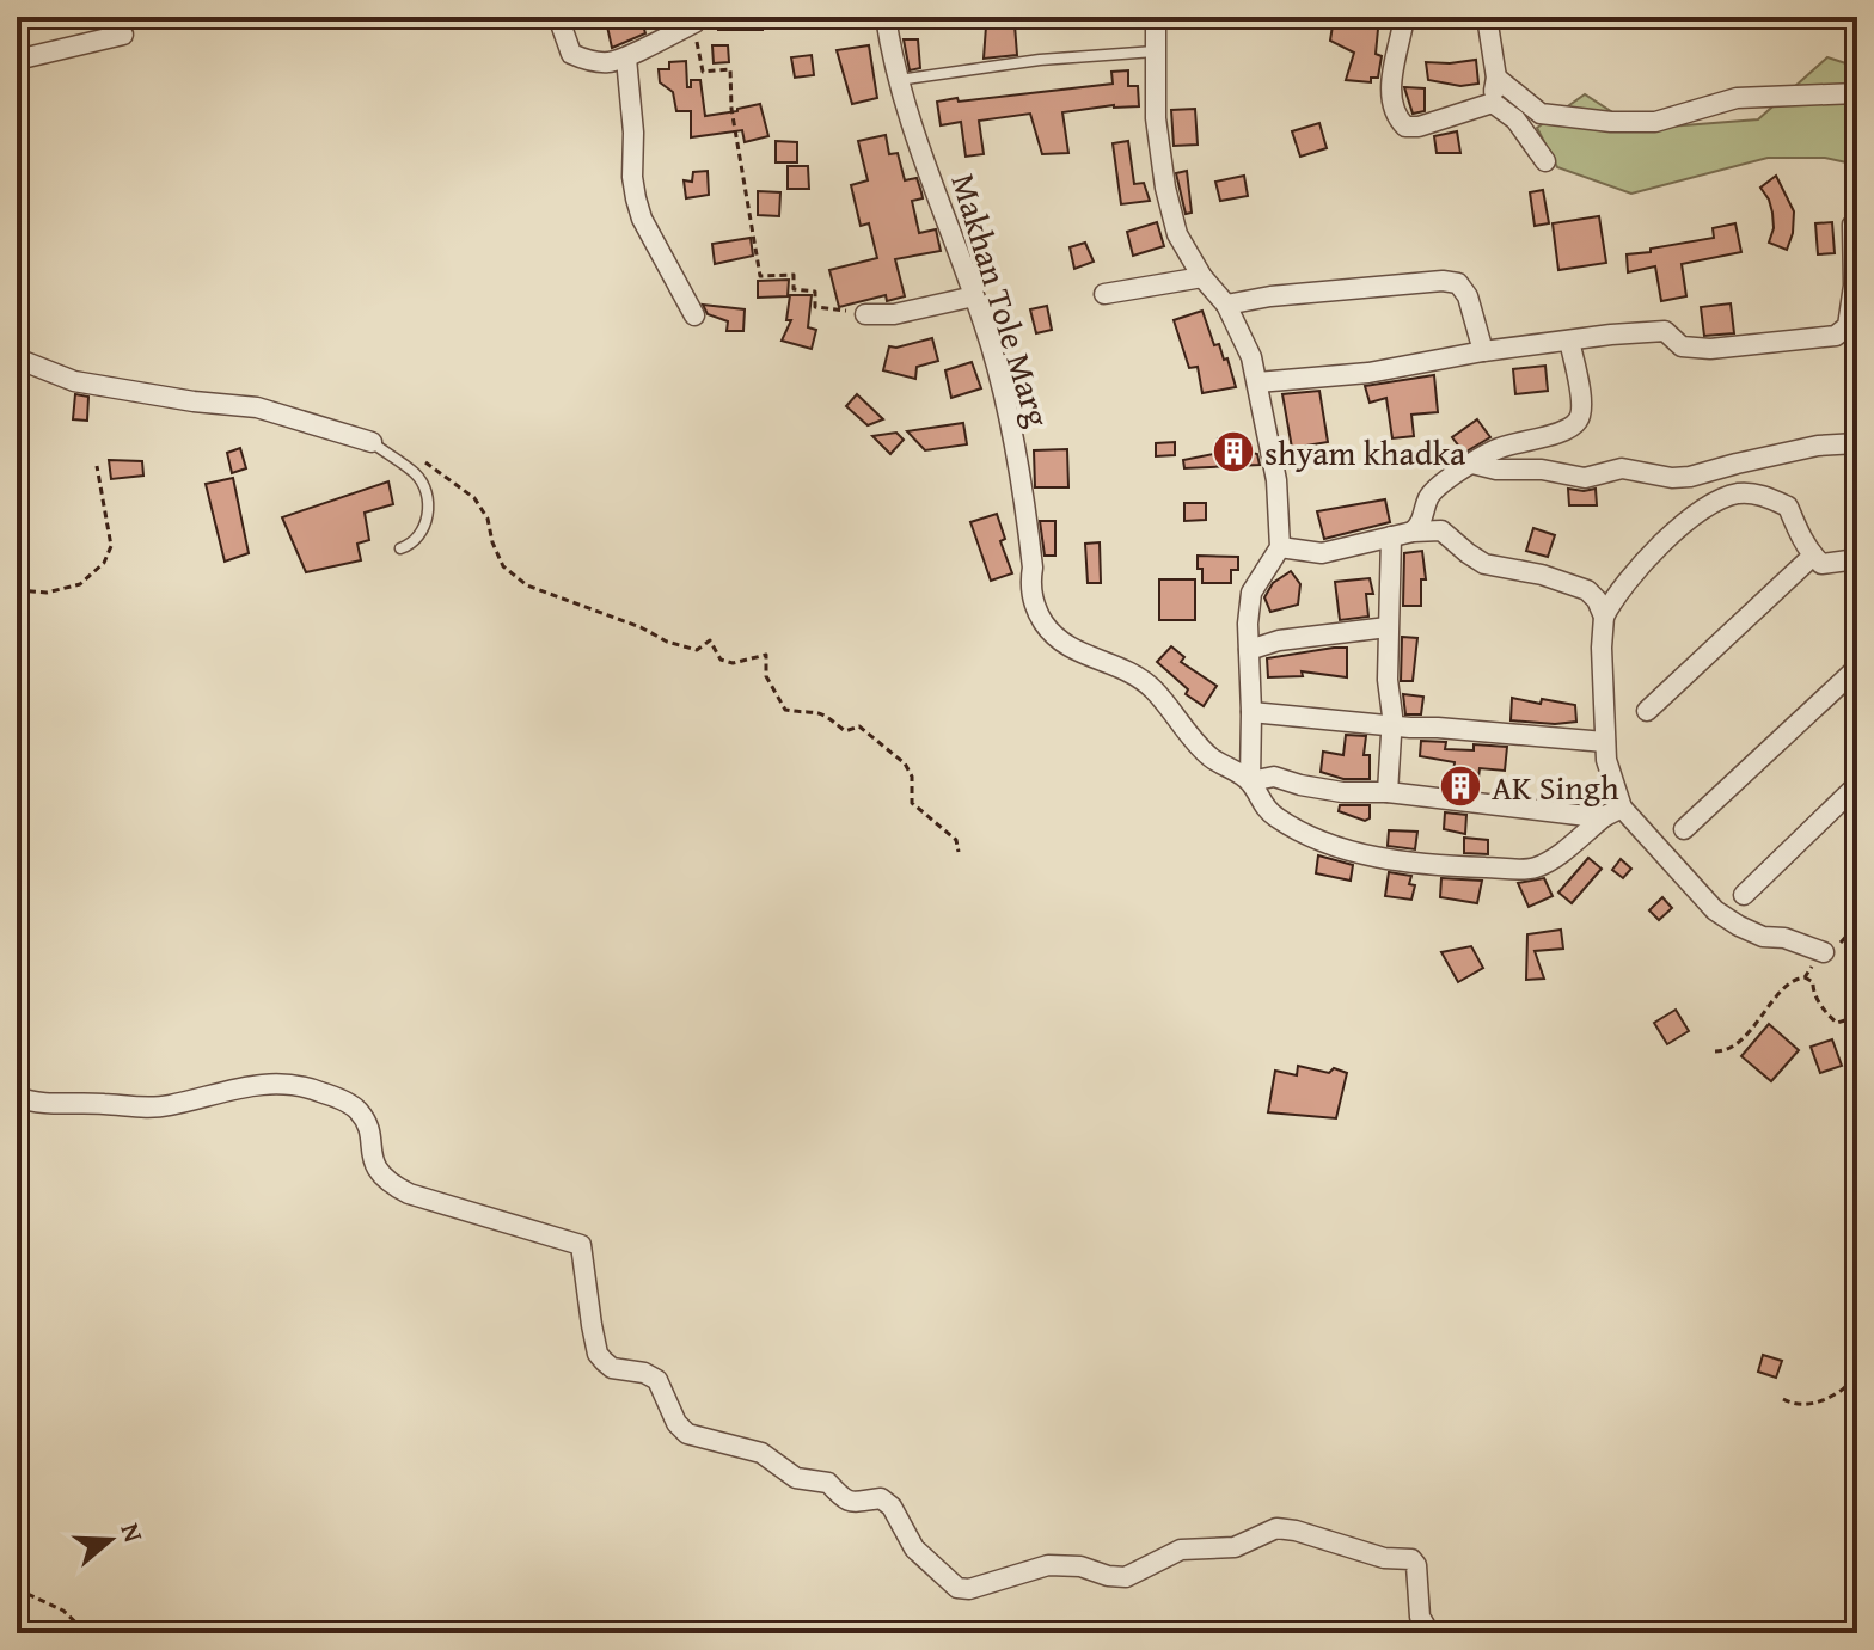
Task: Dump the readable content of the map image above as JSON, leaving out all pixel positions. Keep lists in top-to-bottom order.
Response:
{
  "streets": {
    "street": ["Makhan Tole Marg"]
  },
  "places": {
    "building": ["shyam khadka", "AK Singh"]
  },
  "north": "right"
}
